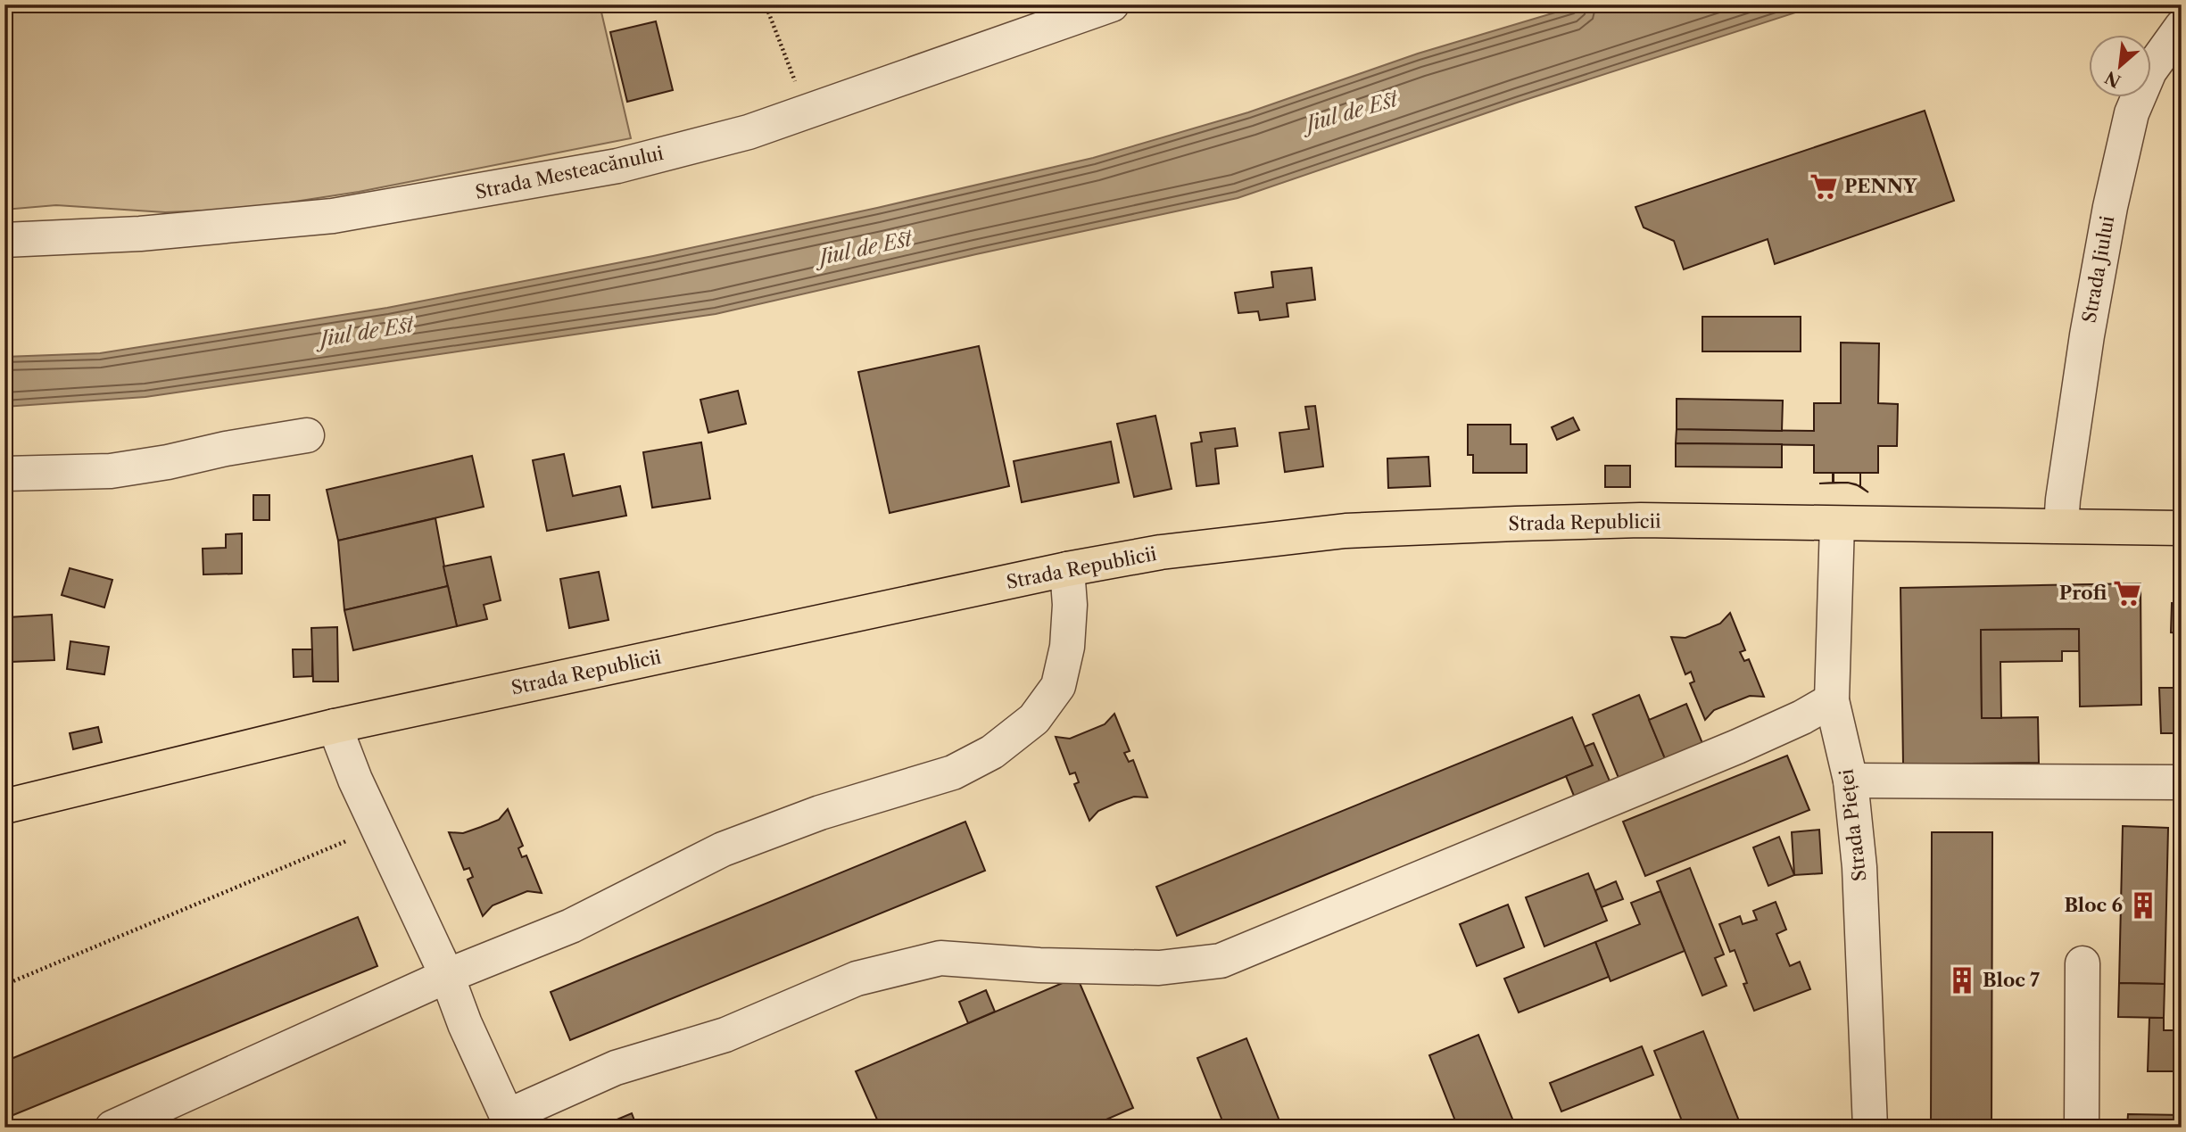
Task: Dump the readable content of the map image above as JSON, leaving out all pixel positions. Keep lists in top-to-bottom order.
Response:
{
  "streets": {
    "main road": ["Strada Republicii"],
    "street": ["Strada Mesteacănului", "Strada Jiului", "Strada Pieței"]
  },
  "crossings": [
    ["Strada Jiului", "Strada Republicii"],
    ["Strada Republicii", "Strada Pieței"]
  ],
  "water": ["Jiul de Est"],
  "places": {
    "supermarket": ["PENNY", "Profi"],
    "building": ["Bloc 6", "Bloc 7"]
  },
  "north": "bottom left"
}
